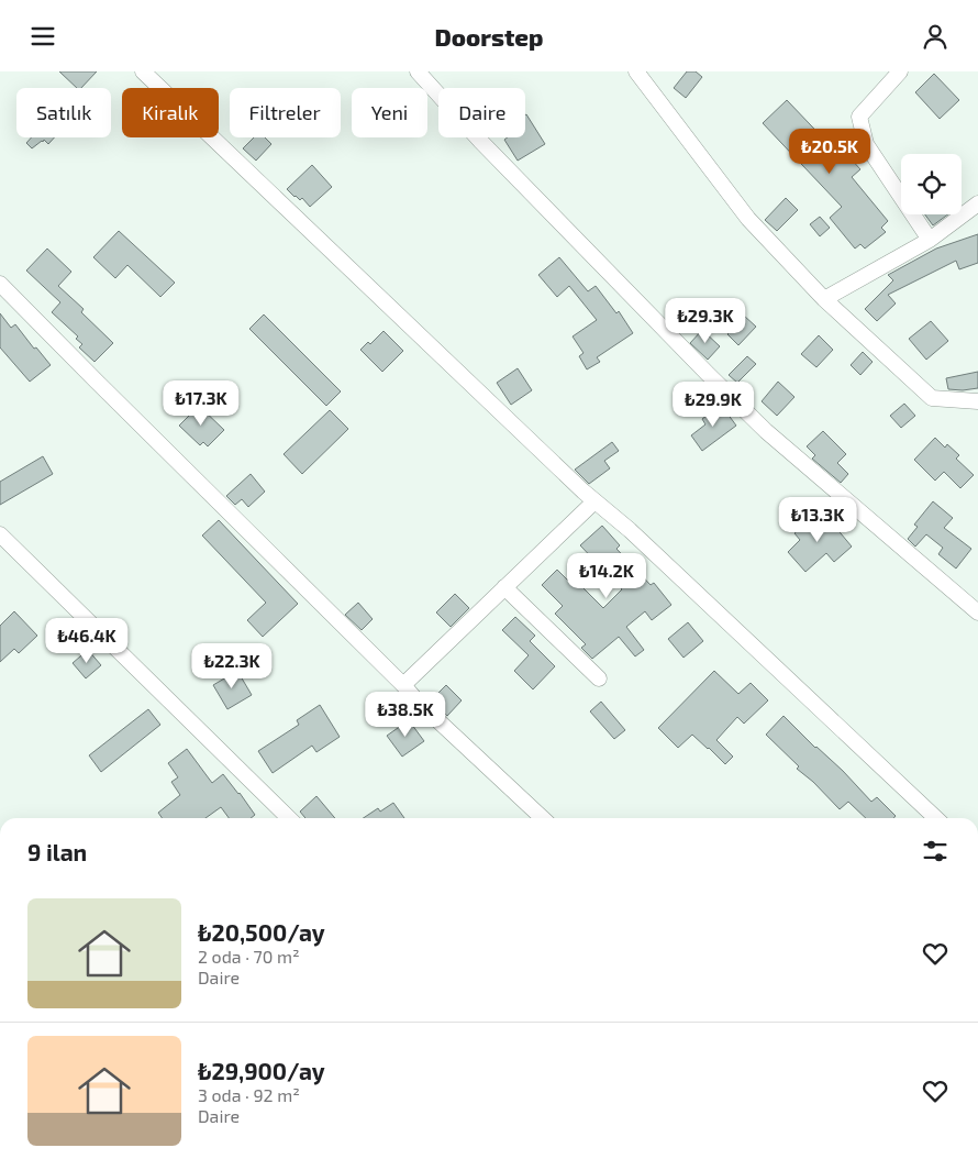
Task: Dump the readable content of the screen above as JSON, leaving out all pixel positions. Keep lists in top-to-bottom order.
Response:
{
  "page": {
    "header": "Doorstep",
    "chip": [
      "Satılık",
      "Kiralık",
      "Filtreler",
      "Yeni",
      "Daire"
    ],
    "price": [
      "₺20.5K",
      "₺29.3K",
      "₺17.3K",
      "₺29.9K",
      "₺13.3K",
      "₺14.2K",
      "₺46.4K",
      "₺22.3K",
      "₺38.5K"
    ],
    "heading": "9 ilan",
    "list": [
      {
        "name": "₺20,500/ay",
        "note": "2 oda · 70 m² · Daire"
      },
      {
        "name": "₺29,900/ay",
        "note": "3 oda · 92 m² · Daire"
      }
    ]
  }
}
